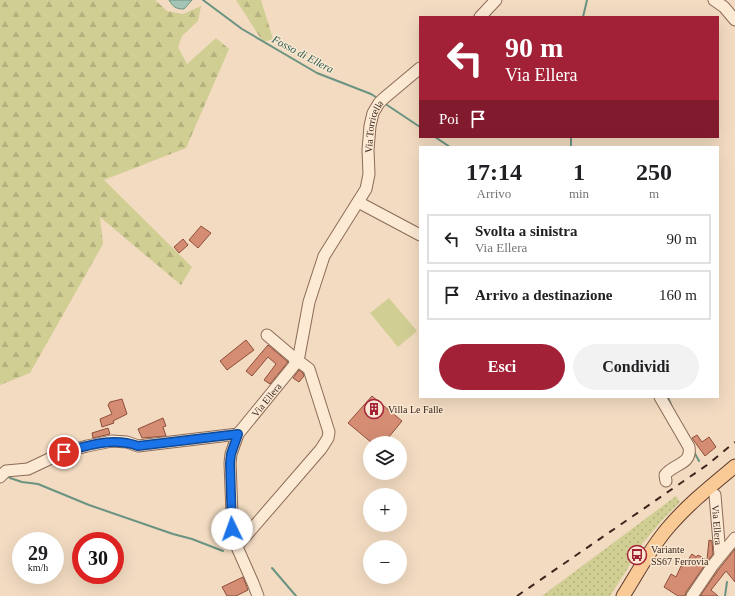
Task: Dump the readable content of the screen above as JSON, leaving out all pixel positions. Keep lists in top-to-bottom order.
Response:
{
  "streets": {
    "street": ["Via Torricella", "Via Ellera"]
  },
  "crossings": [
    ["Via Torricella", "Via Ellera"]
  ],
  "water": ["Fosso di Ellera"],
  "places": {
    "building": ["Villa Le Falle"],
    "bus stop": ["Variante SS67 Ferrovia"]
  },
  "page": {
    "turn": ["90 m", "Via Ellera"],
    "then": "Poi",
    "eta": [
      "17:14",
      "Arrivo",
      "1",
      "min",
      "250",
      "m"
    ],
    "list": [
      {
        "name": "Svolta a sinistra",
        "note": "Via Ellera",
        "value": "90 m"
      },
      {
        "name": "Arrivo a destinazione",
        "value": "160 m"
      }
    ],
    "buttons": ["Esci", "Condividi"],
    "map_buttons": ["+", "−"],
    "speed": "29 km/h",
    "limit": "30"
  }
}
